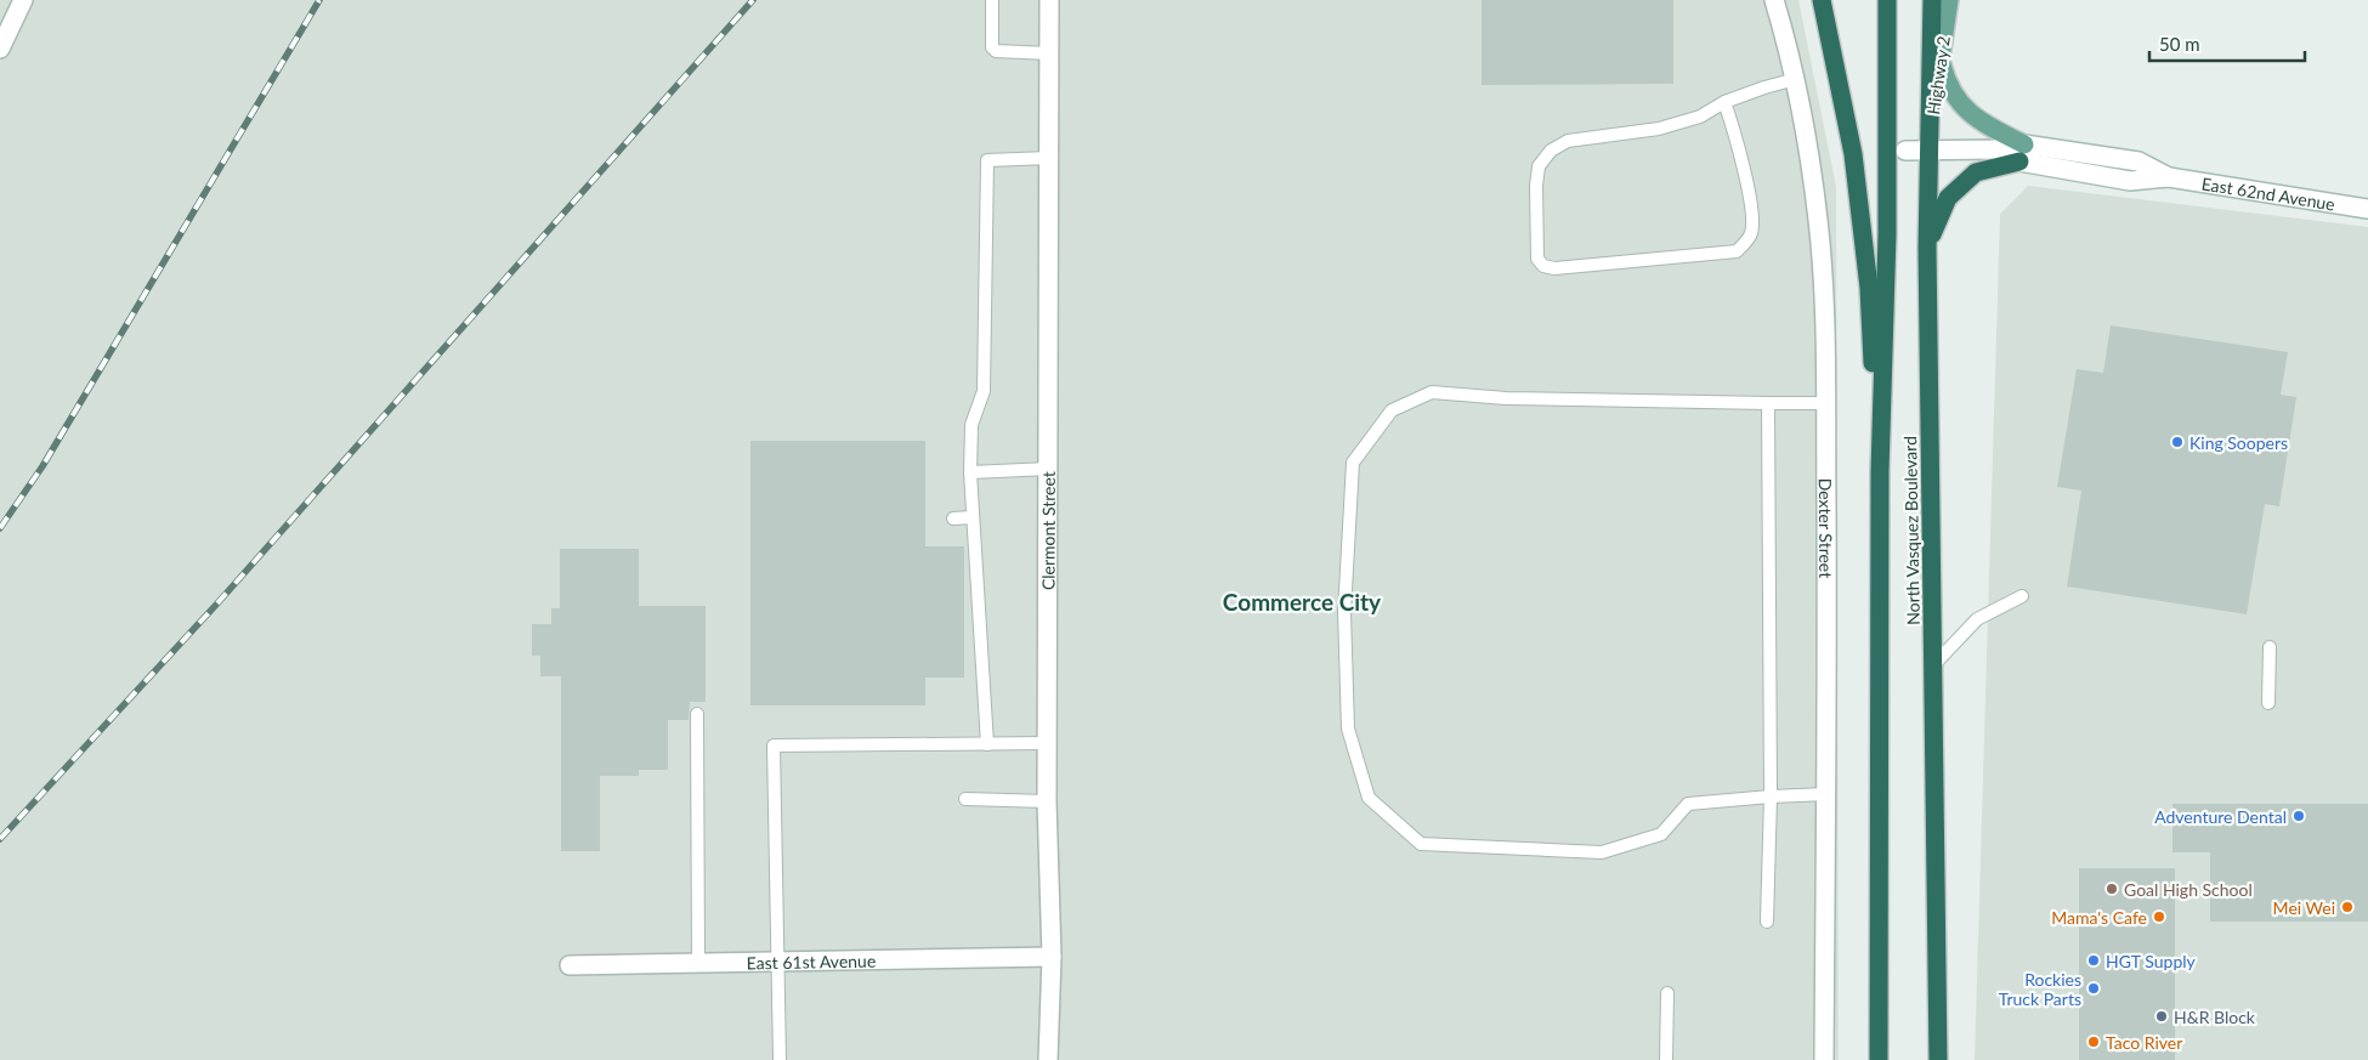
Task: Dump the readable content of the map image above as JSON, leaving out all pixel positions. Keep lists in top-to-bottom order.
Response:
{
  "streets": {
    "highway": ["North Vasquez Boulevard"],
    "main road": ["Highway 2"],
    "street": [
      "East 62nd Avenue",
      "Dexter Street",
      "Clermont Street",
      "East 61st Avenue"
    ]
  },
  "crossings": [
    ["Highway 2", "East 62nd Avenue"],
    ["Highway 2", "North Vasquez Boulevard"],
    ["East 62nd Avenue", "North Vasquez Boulevard"],
    ["Clermont Street", "East 61st Avenue"]
  ],
  "districts": ["Commerce City"],
  "places": [
    "King Soopers",
    "Adventure Dental",
    "Goal High School",
    "Mei Wei",
    "Mama's Cafe",
    "HGT Supply",
    "Rockies Truck Parts",
    "H&R Block",
    "Taco River"
  ],
  "scale_bar": "50 m"
}
